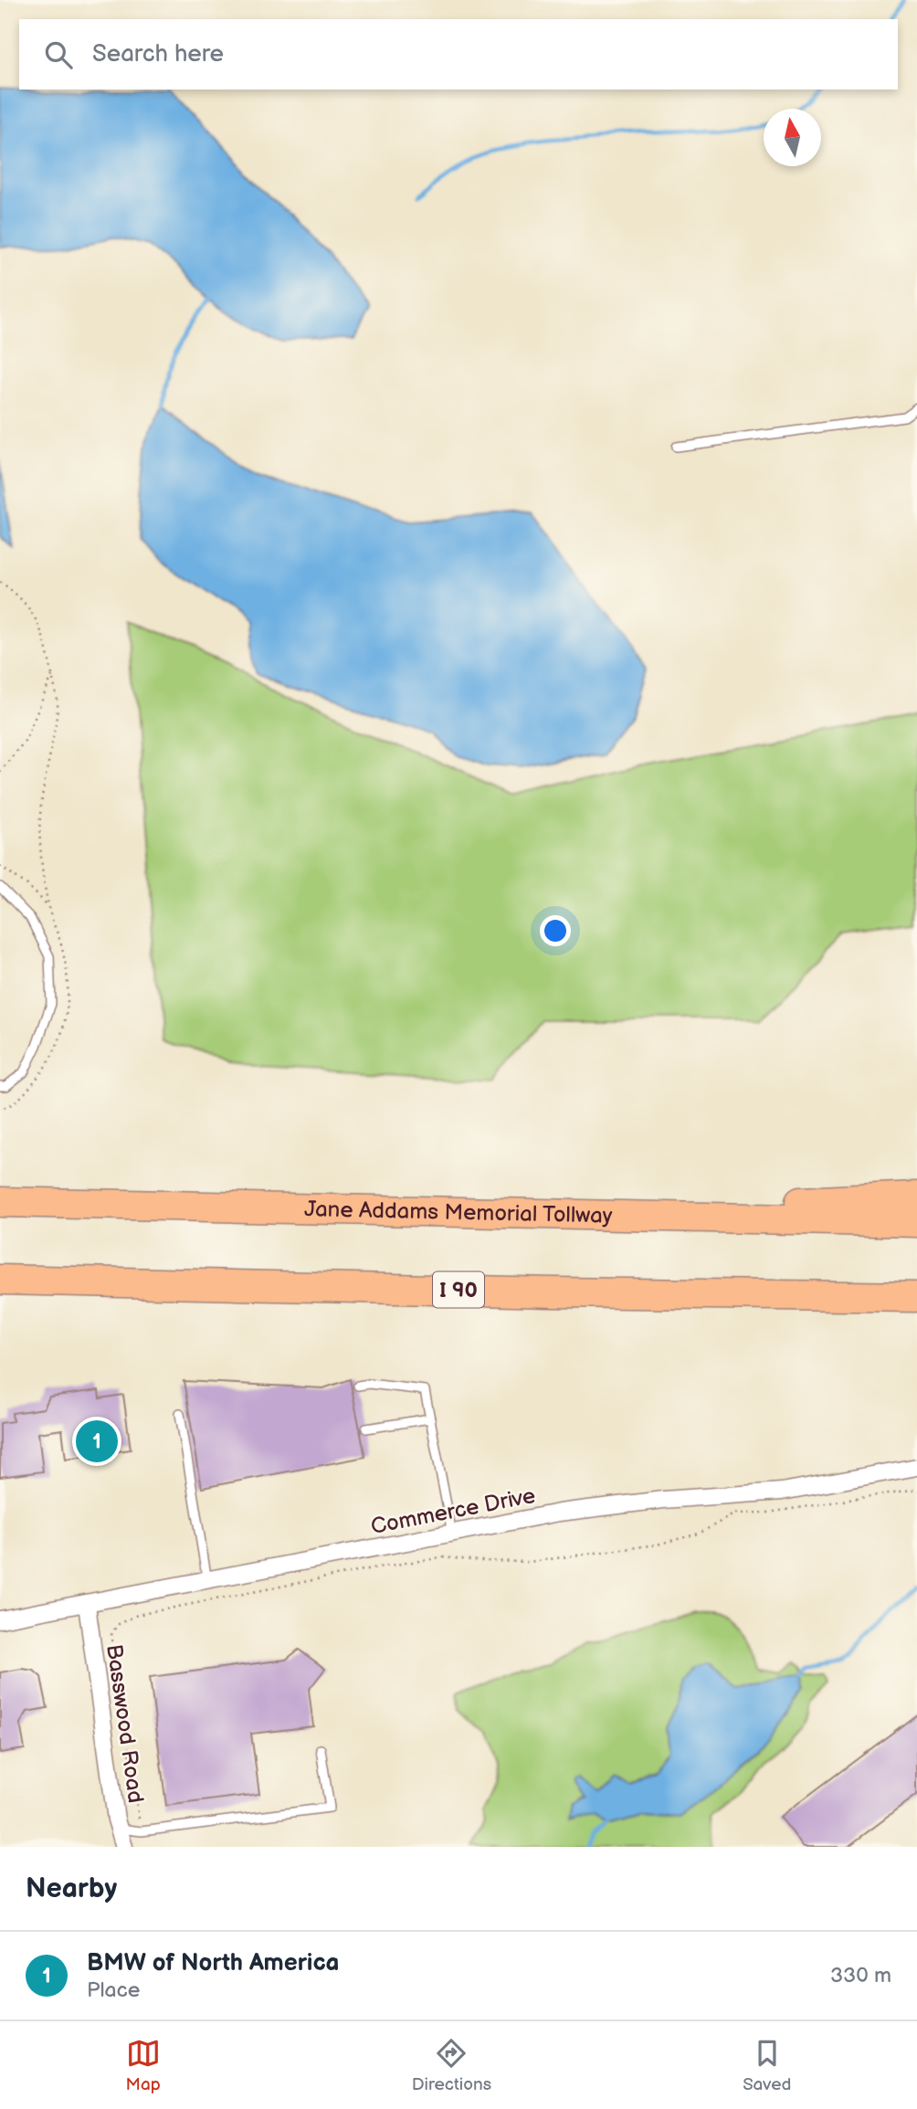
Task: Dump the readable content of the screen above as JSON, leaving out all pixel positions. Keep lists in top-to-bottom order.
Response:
{
  "streets": {
    "highway": ["Jane Addams Memorial Tollway", "I 90"],
    "street": ["Commerce Drive", "Basswood Road"]
  },
  "crossings": [
    ["Commerce Drive", "Basswood Road"]
  ],
  "north": "top",
  "page": {
    "search": "Search here",
    "pins": "1",
    "heading": "Nearby",
    "list": [
      {
        "mark": "1",
        "name": "BMW of North America",
        "note": "Place",
        "value": "330 m"
      }
    ],
    "nav": ["Map", "Directions", "Saved"]
  }
}
